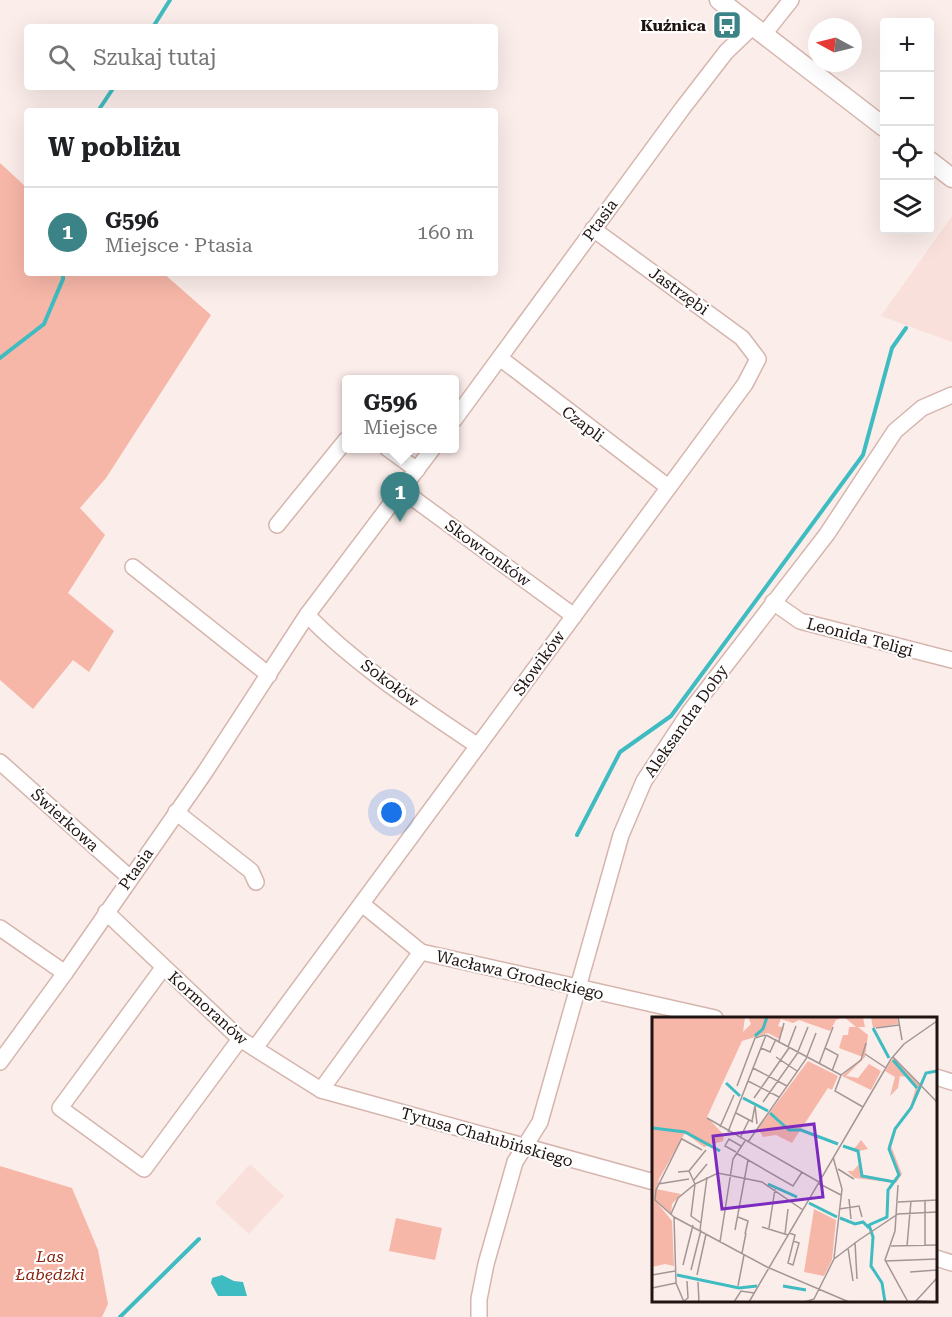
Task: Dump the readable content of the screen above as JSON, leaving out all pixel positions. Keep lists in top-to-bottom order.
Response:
{
  "streets": {
    "street": [
      "Ptasia",
      "Jastrzębi",
      "Czapli",
      "Skowronków",
      "Leonida Teligi",
      "Słowików",
      "Sokołów",
      "Aleksandra Doby",
      "Świerkowa",
      "Wacława Grodeckiego",
      "Kormoranów",
      "Tytusa Chałubińskiego"
    ]
  },
  "crossings": [
    ["Ptasia", "Jastrzębi"],
    ["Ptasia", "Czapli"],
    ["Ptasia", "Skowronków"],
    ["Ptasia", "Sokołów"],
    ["Ptasia", "Świerkowa"],
    ["Ptasia", "Kormoranów"],
    ["Jastrzębi", "Słowików"],
    ["Czapli", "Słowików"],
    ["Skowronków", "Słowików"],
    ["Leonida Teligi", "Aleksandra Doby"],
    ["Słowików", "Sokołów"],
    ["Słowików", "Kormoranów"],
    ["Aleksandra Doby", "Wacława Grodeckiego"],
    ["Aleksandra Doby", "Tytusa Chałubińskiego"],
    ["Wacława Grodeckiego", "Kormoranów"],
    ["Wacława Grodeckiego", "Tytusa Chałubińskiego"],
    ["Kormoranów", "Tytusa Chałubińskiego"]
  ],
  "parks": ["Las Łabędzki"],
  "places": {
    "bus stop": ["Kuźnica"]
  },
  "north": "left",
  "page": {
    "map_buttons": ["+", "−"],
    "search": "Szukaj tutaj",
    "heading": "W pobliżu",
    "list": [
      {
        "mark": "1",
        "name": "G596",
        "note": "Miejsce · Ptasia",
        "value": "160 m"
      }
    ],
    "popup": ["G596", "Miejsce"],
    "pins": "1"
  }
}
